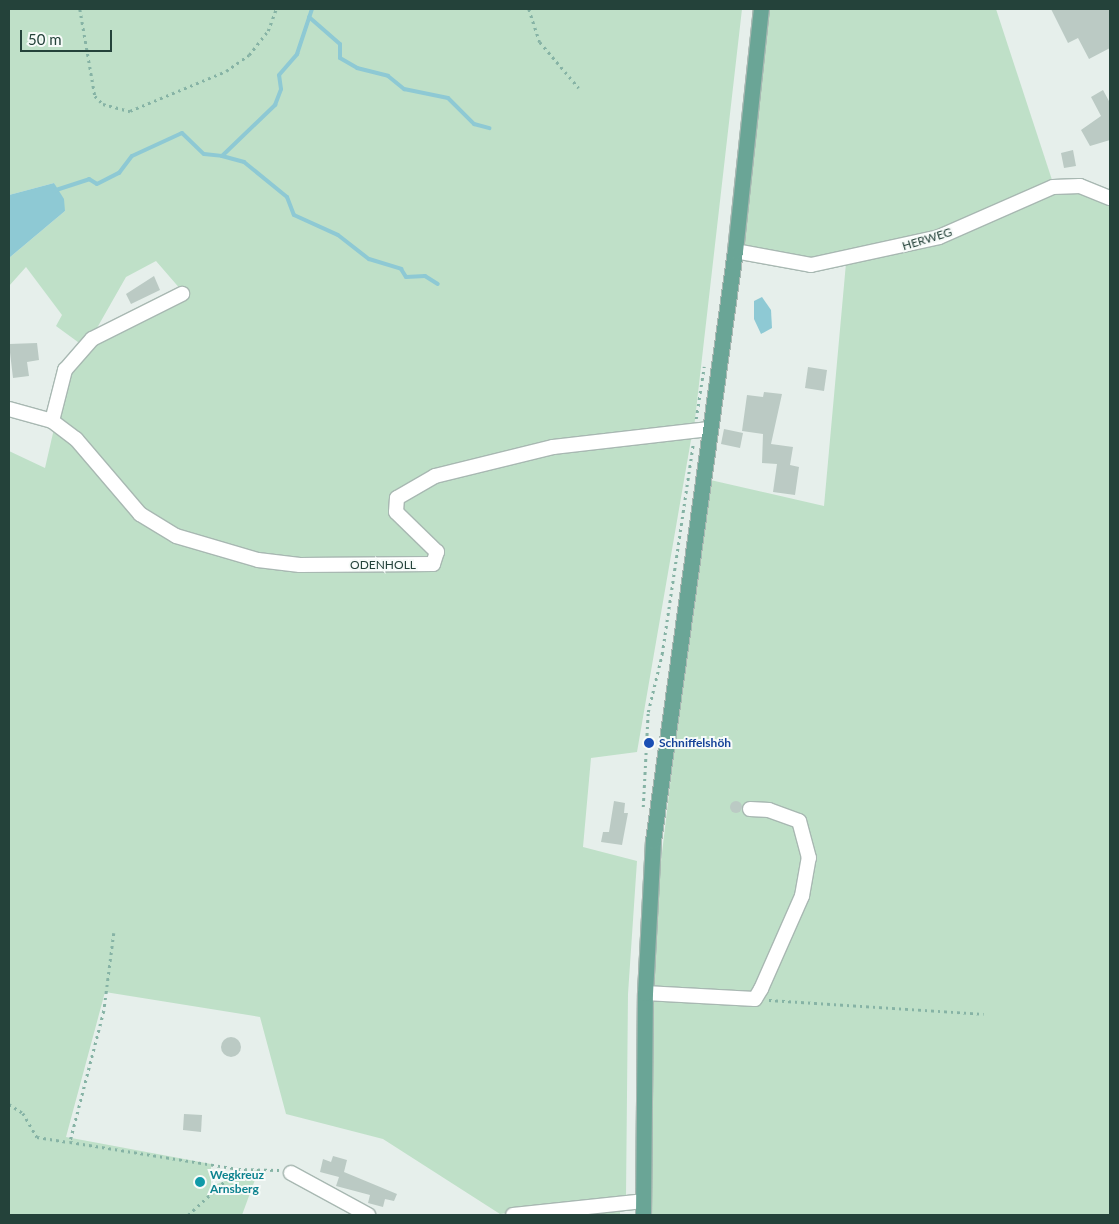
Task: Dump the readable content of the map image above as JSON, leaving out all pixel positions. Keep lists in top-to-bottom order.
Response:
{
  "streets": {
    "street": ["HERWEG", "ODENHOLL"]
  },
  "places": ["Schniffelshöh", "Wegkreuz Arnsberg"],
  "scale_bar": "50 m"
}
